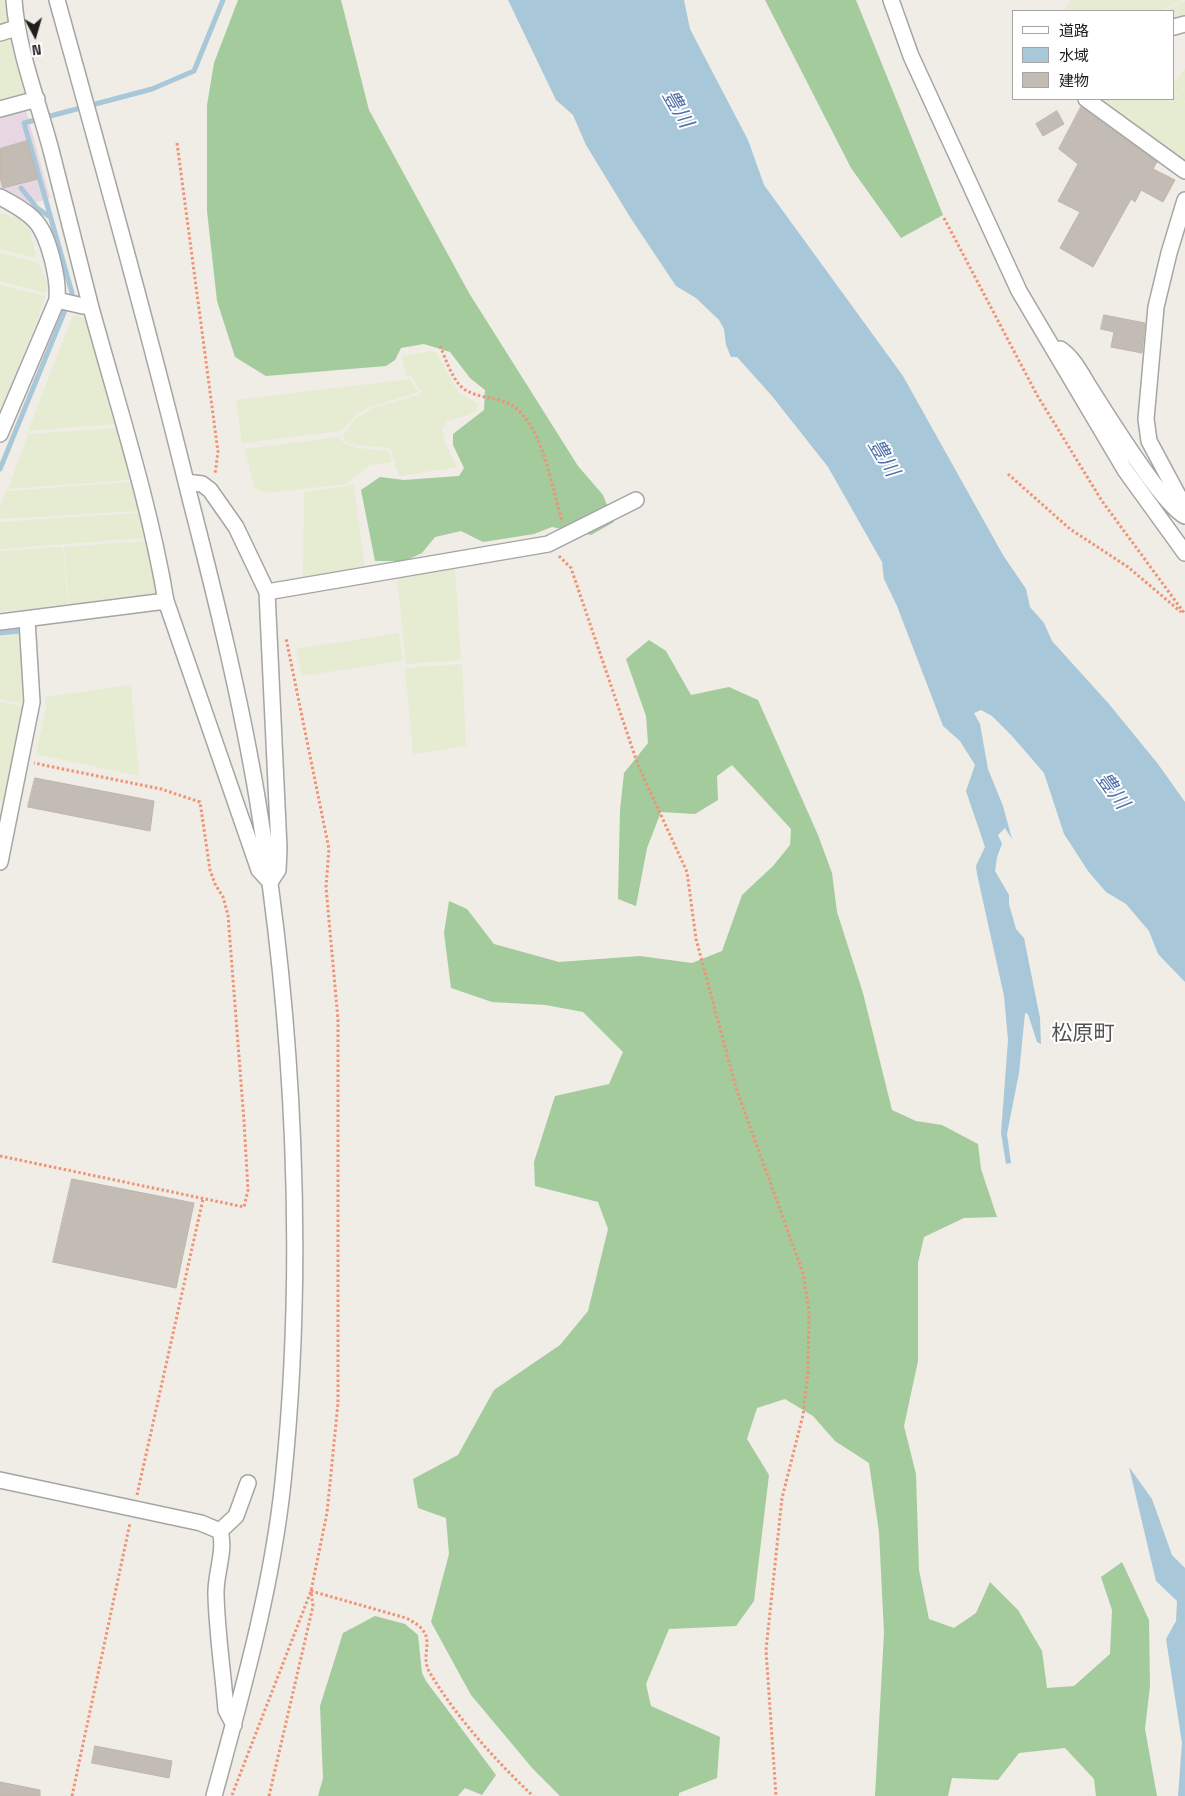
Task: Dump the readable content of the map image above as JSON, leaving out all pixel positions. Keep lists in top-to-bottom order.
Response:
{
  "districts": ["松原町"],
  "water": ["豊川"],
  "legend": ["道路", "水域", "建物"],
  "north": "bottom"
}
